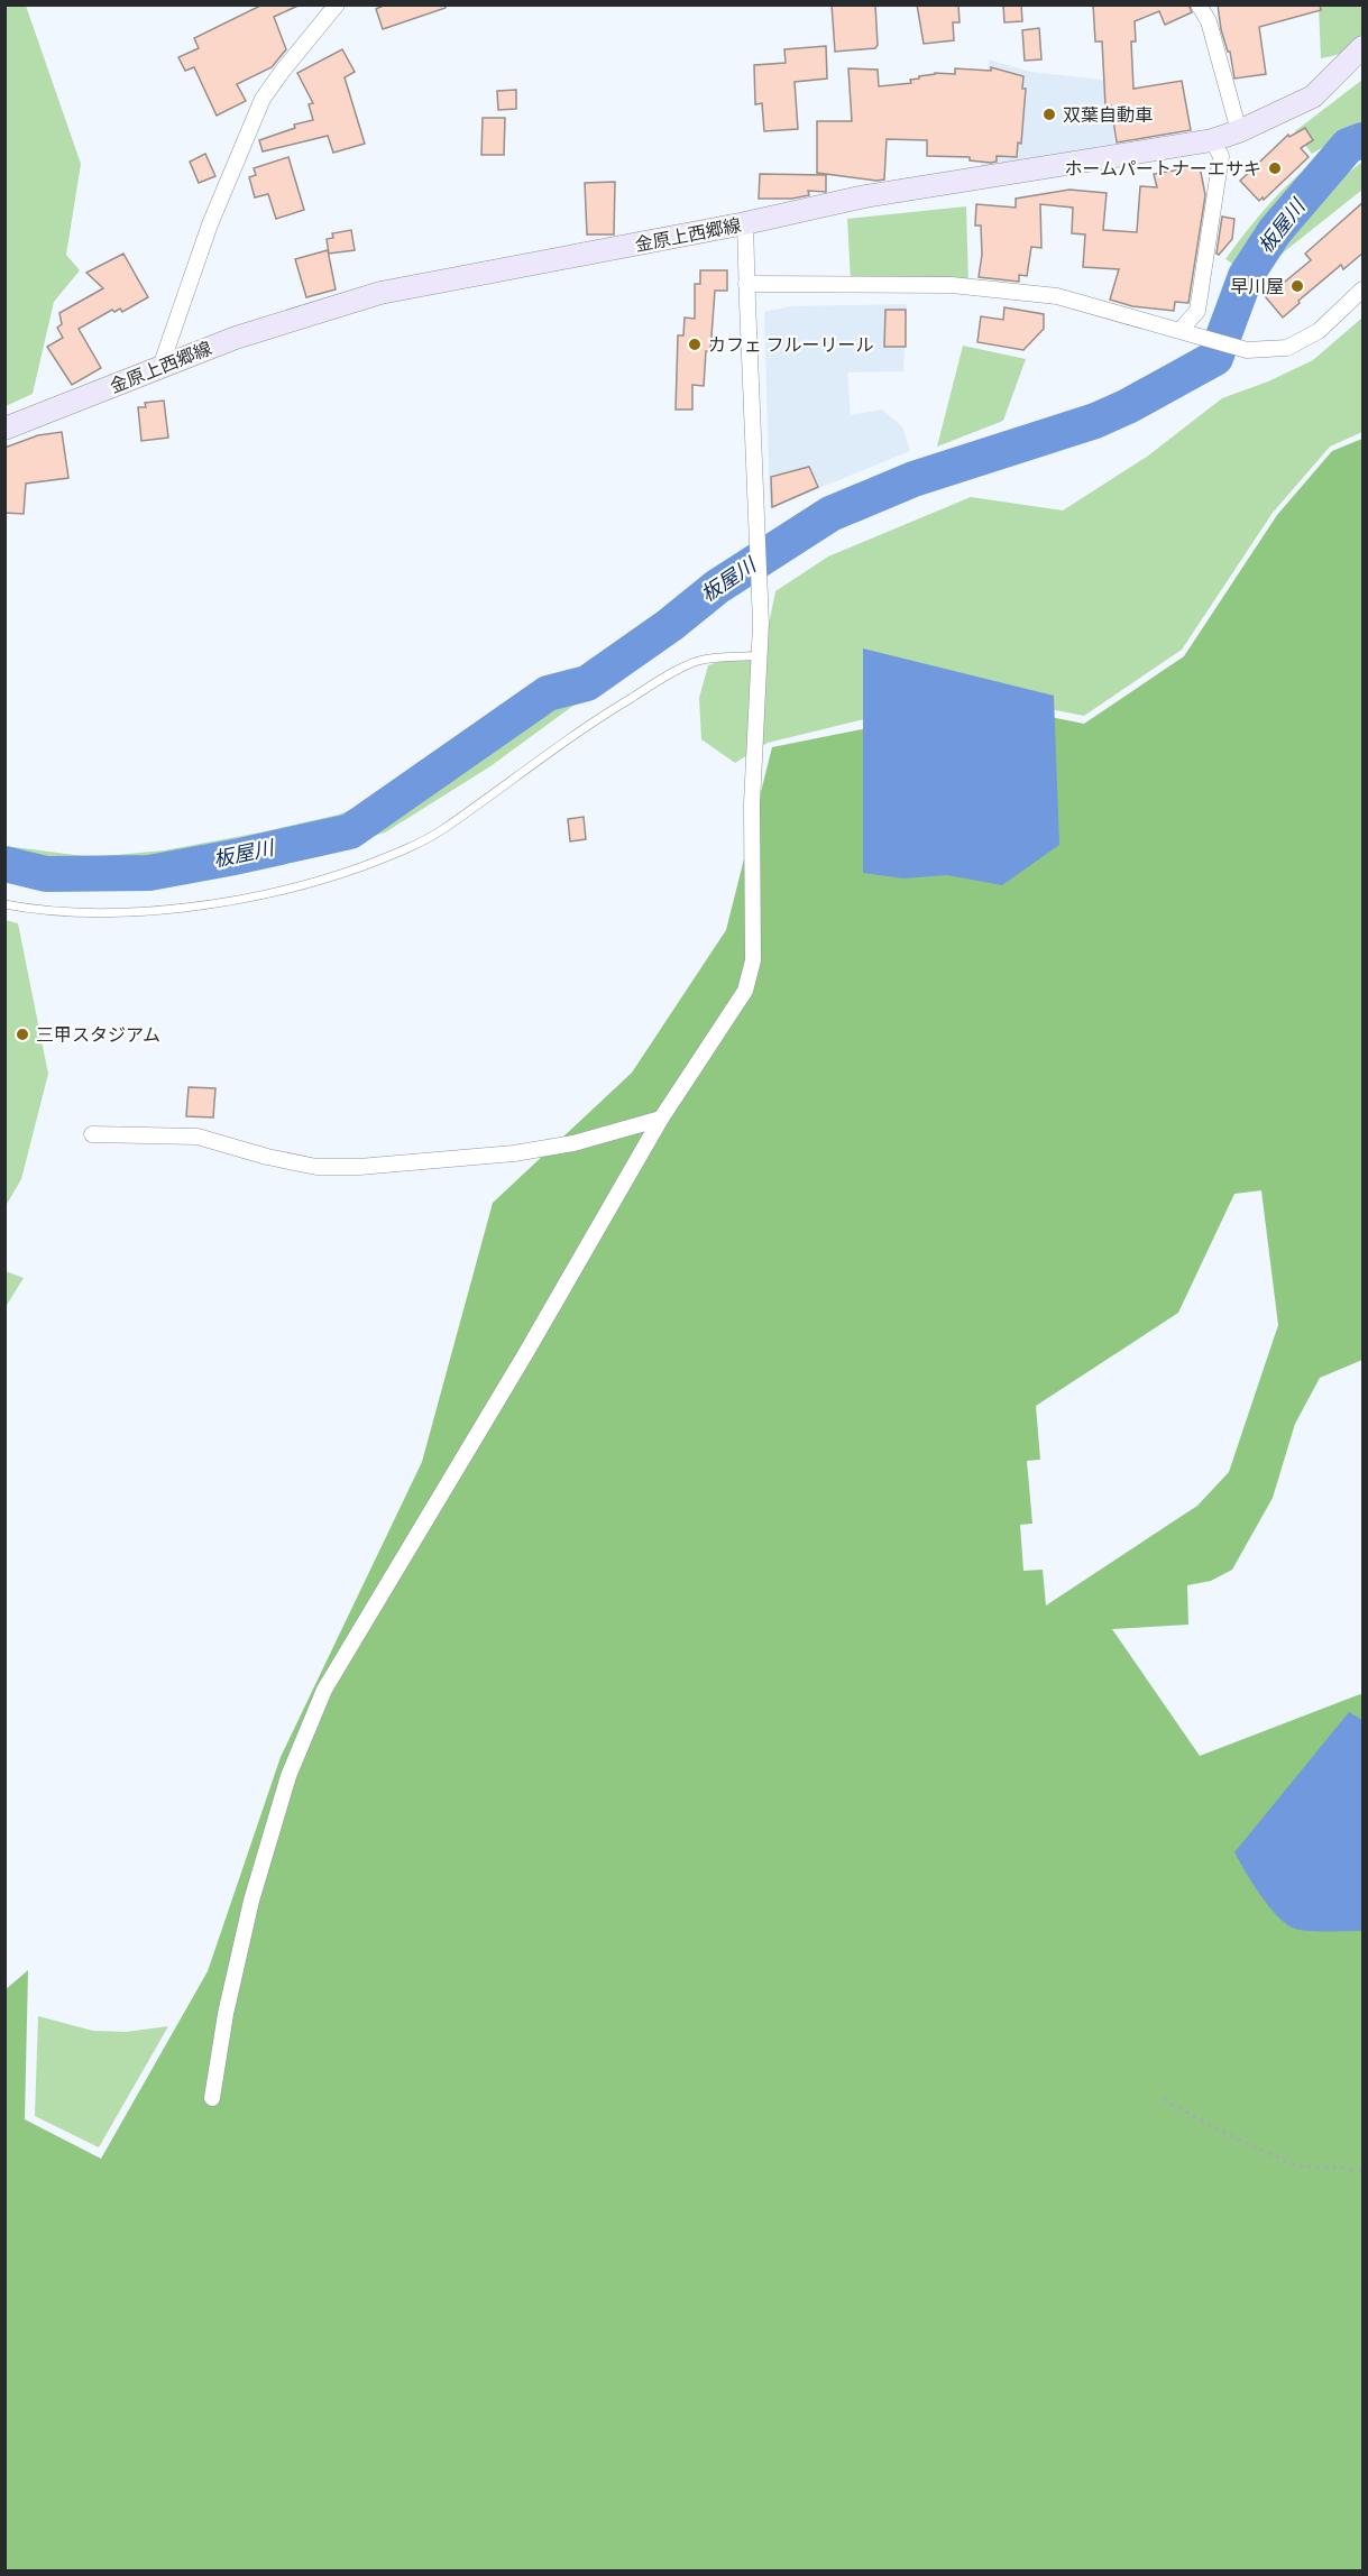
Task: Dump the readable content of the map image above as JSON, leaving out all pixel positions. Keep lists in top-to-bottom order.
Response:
{
  "streets": {
    "main road": ["金原上西郷線"]
  },
  "water": ["板屋川"],
  "places": [
    "双葉自動車",
    "ホームパートナーエサキ",
    "早川屋",
    "カフェ フルーリール",
    "三甲スタジアム"
  ]
}
